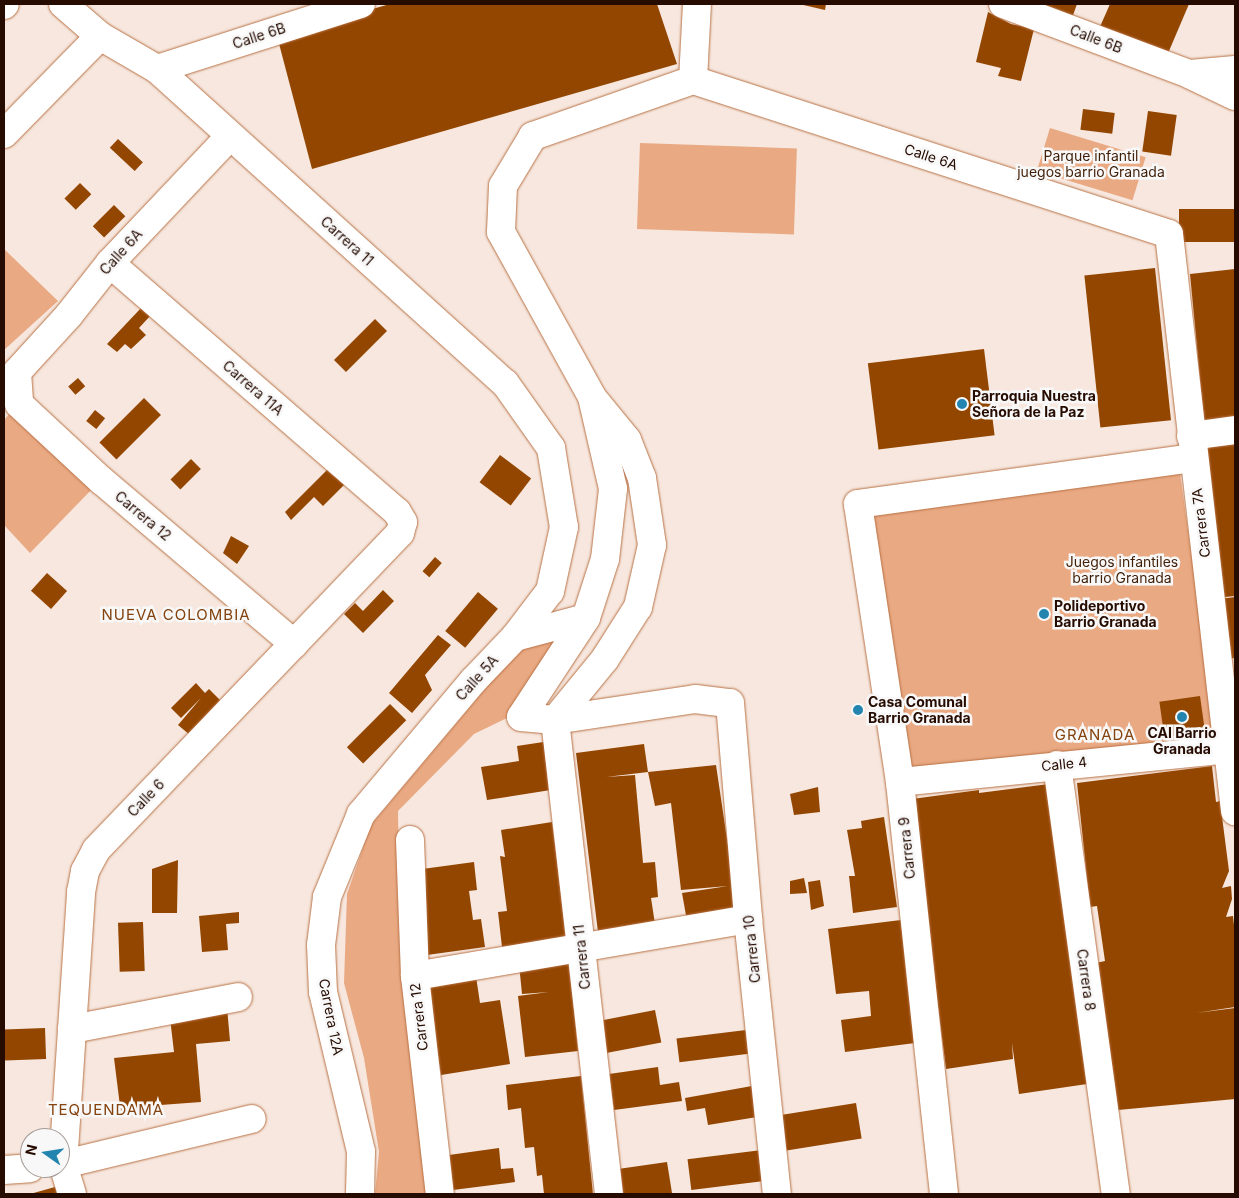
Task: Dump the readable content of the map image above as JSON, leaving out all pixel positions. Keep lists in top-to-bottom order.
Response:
{
  "streets": {
    "street": [
      "Calle 6B",
      "Calle 6A",
      "Carrera 11",
      "Carrera 11A",
      "Carrera 12",
      "Carrera 7A",
      "Calle 5A",
      "Calle 4",
      "Calle 6",
      "Carrera 9",
      "Carrera 10",
      "Carrera 8",
      "Carrera 12A"
    ]
  },
  "crossings": [
    ["Calle 6B", "Carrera 11"],
    ["Calle 6A", "Carrera 11"],
    ["Calle 6A", "Carrera 11A"],
    ["Calle 6A", "Carrera 12"],
    ["Calle 6A", "Carrera 7A"],
    ["Carrera 11", "Calle 5A"],
    ["Carrera 11", "Carrera 10"],
    ["Carrera 11A", "Calle 6"],
    ["Carrera 12", "Calle 6"],
    ["Carrera 7A", "Calle 4"],
    ["Carrera 7A", "Carrera 9"],
    ["Calle 5A", "Carrera 12A"],
    ["Calle 4", "Carrera 9"],
    ["Calle 4", "Carrera 8"]
  ],
  "districts": ["NUEVA COLOMBIA", "GRANADA", "TEQUENDAMA"],
  "parks": ["Parque infantil juegos barrio Granada", "Juegos infantiles barrio Granada"],
  "places": [
    "Parroquia Nuestra Señora de la Paz",
    "Polideportivo Barrio Granada",
    "Casa Comunal Barrio Granada",
    "CAI Barrio Granada"
  ],
  "north": "left"
}
